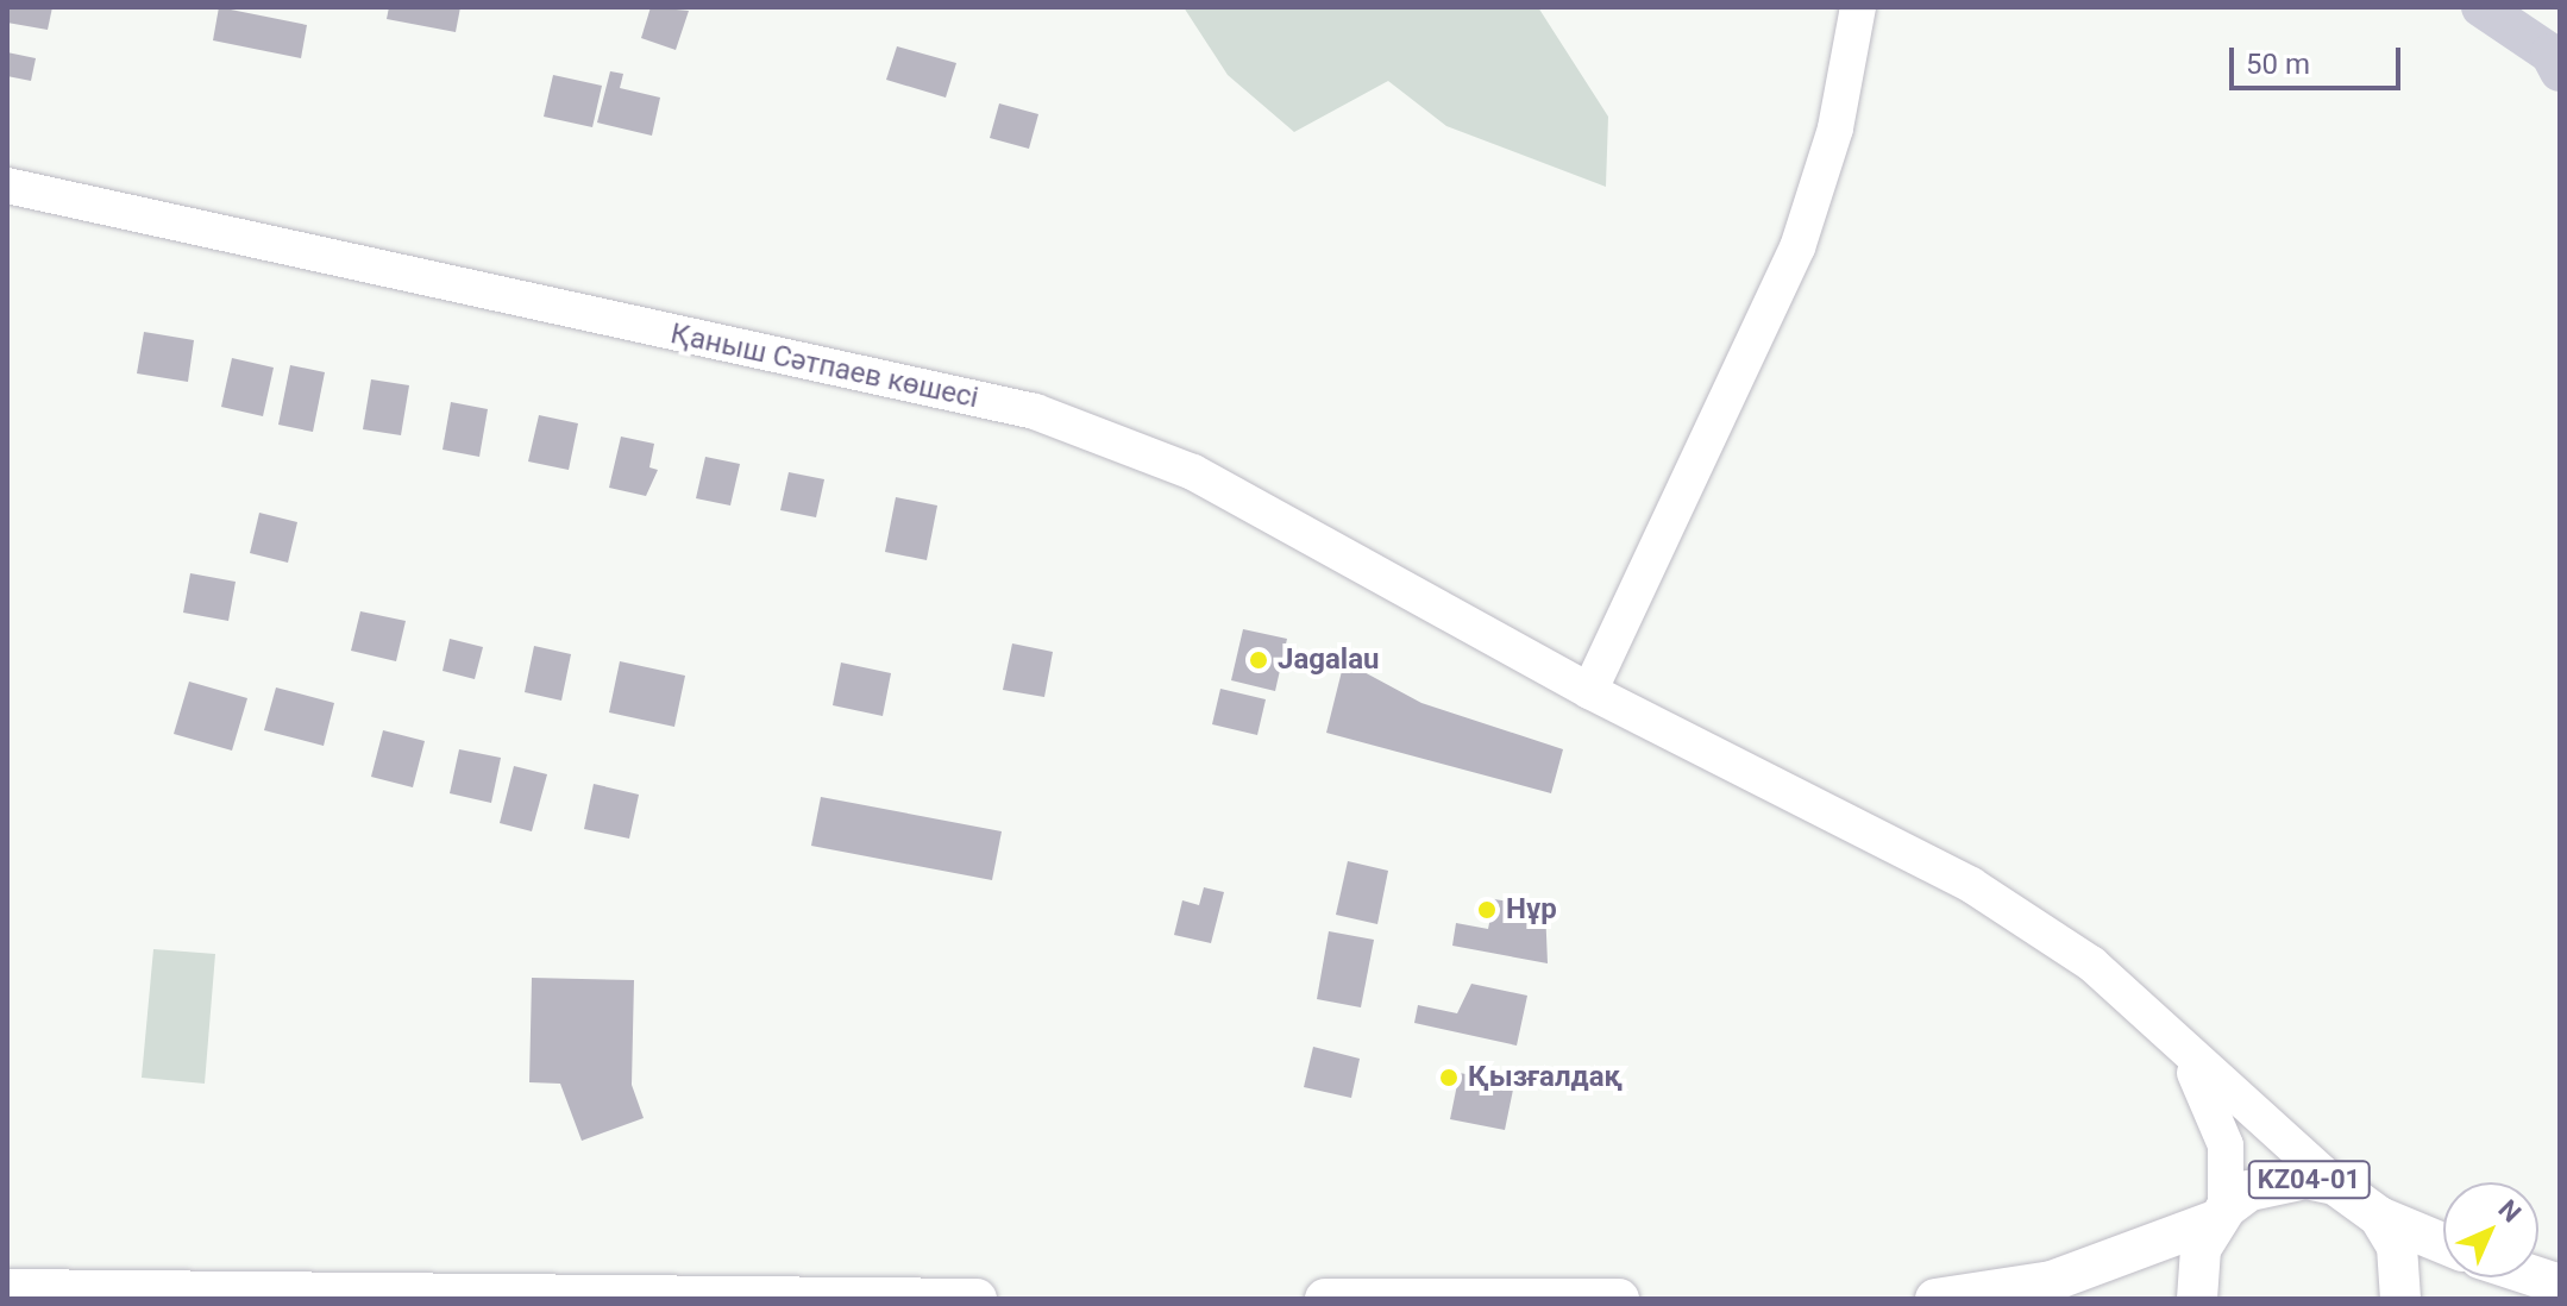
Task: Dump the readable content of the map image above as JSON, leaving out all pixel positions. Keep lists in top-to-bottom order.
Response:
{
  "streets": {
    "main road": ["Қаныш Сәтпаев көшесі", "KZ04-01"]
  },
  "places": ["Jagalau", "Нұр", "Қызғалдақ"],
  "scale_bar": "50 m",
  "north": "top right"
}
